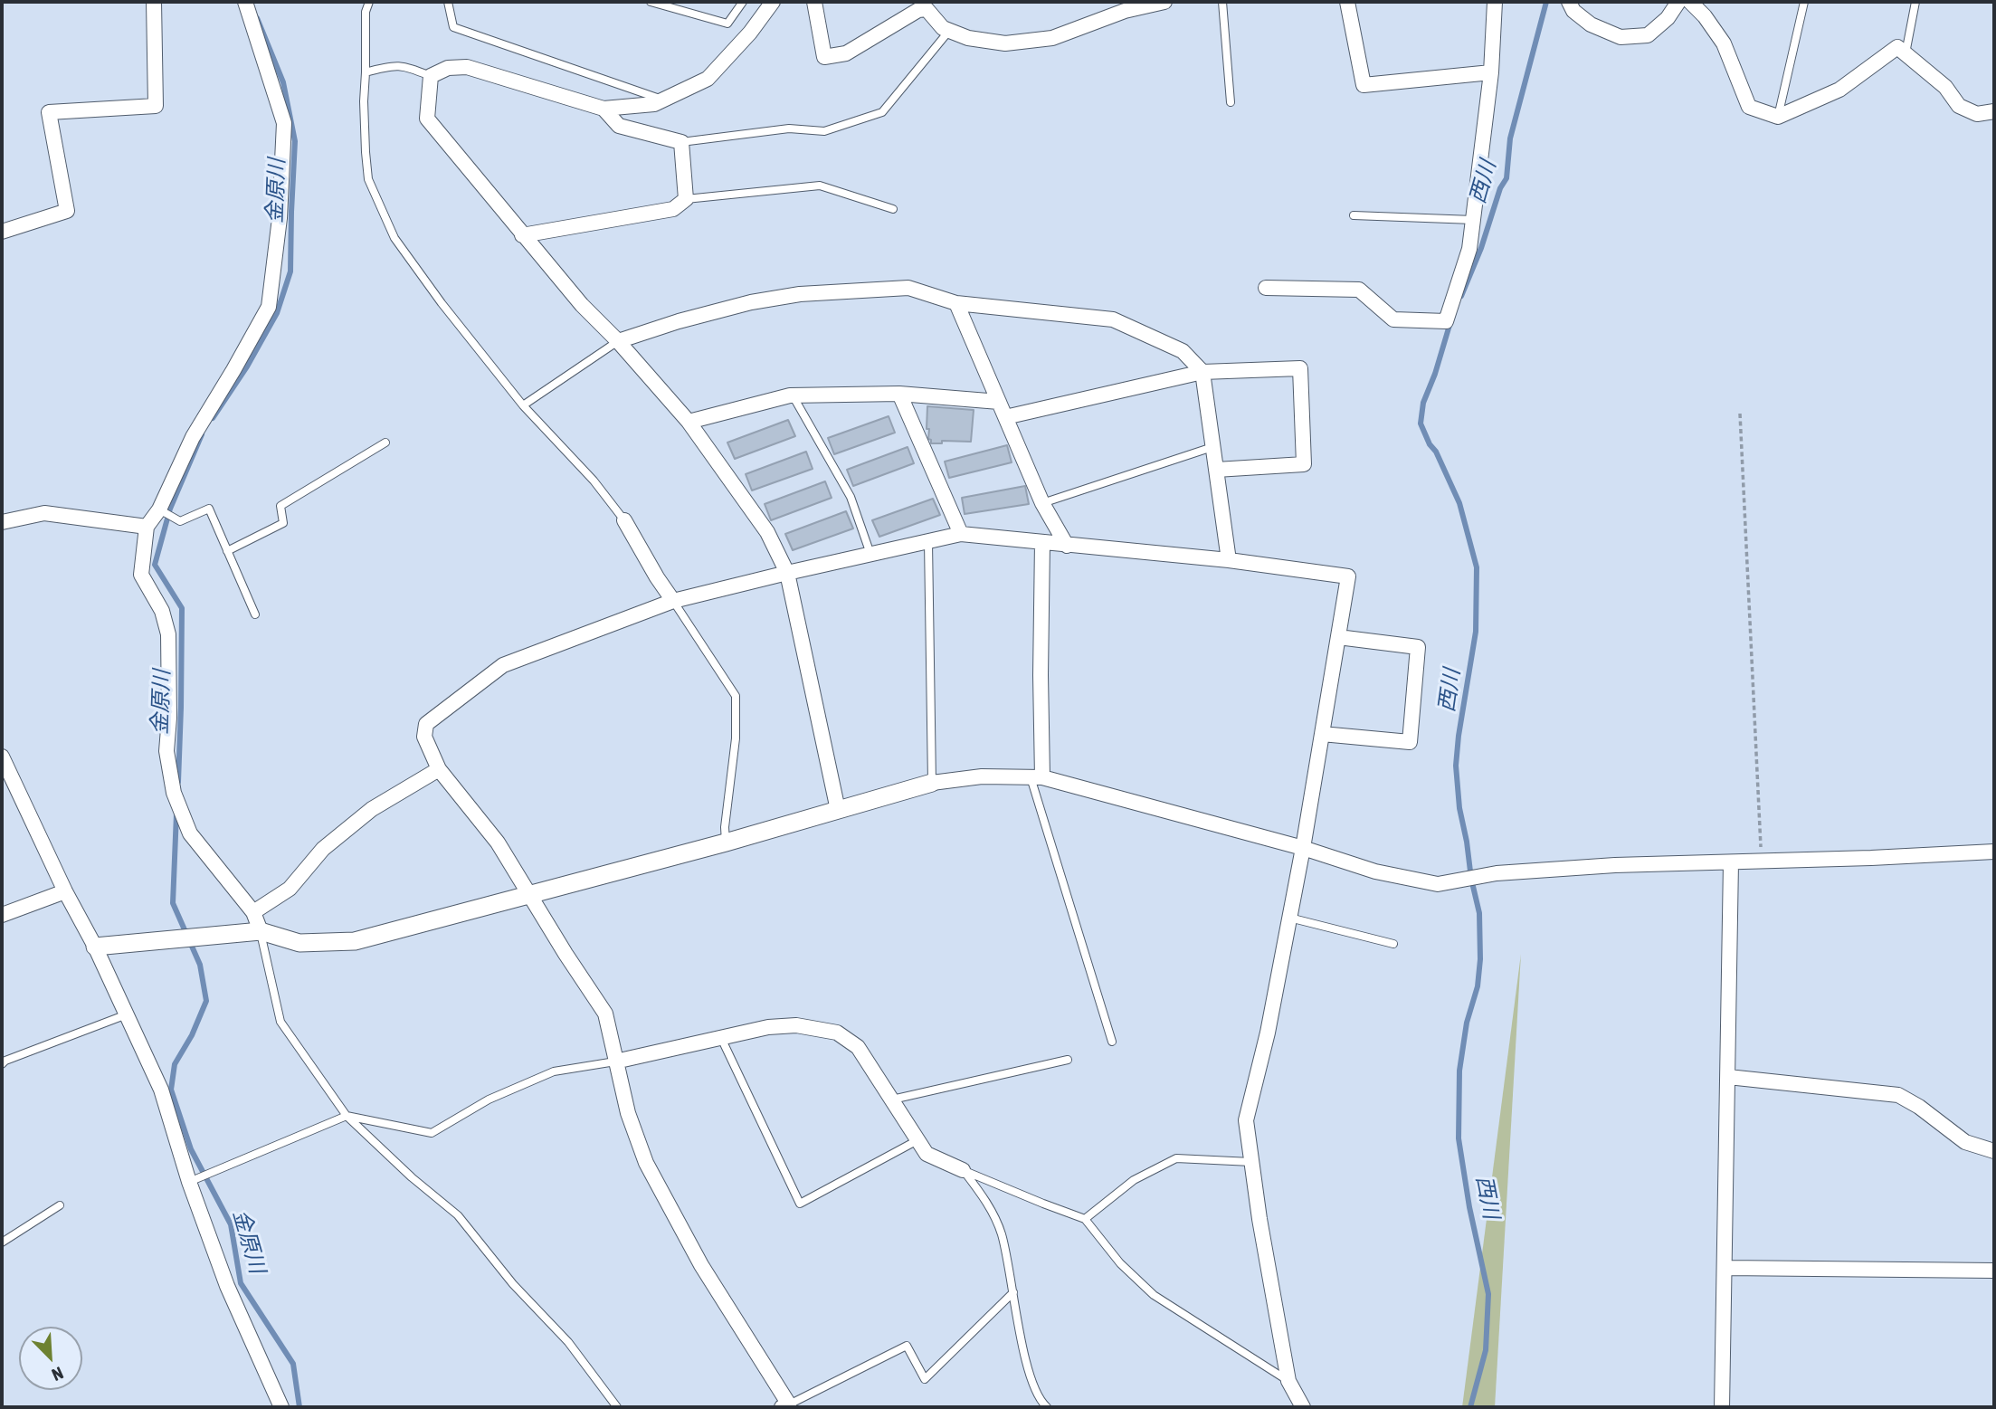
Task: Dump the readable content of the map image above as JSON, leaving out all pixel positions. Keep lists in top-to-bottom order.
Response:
{
  "water": ["西川", "金原川"],
  "north": "bottom right"
}
